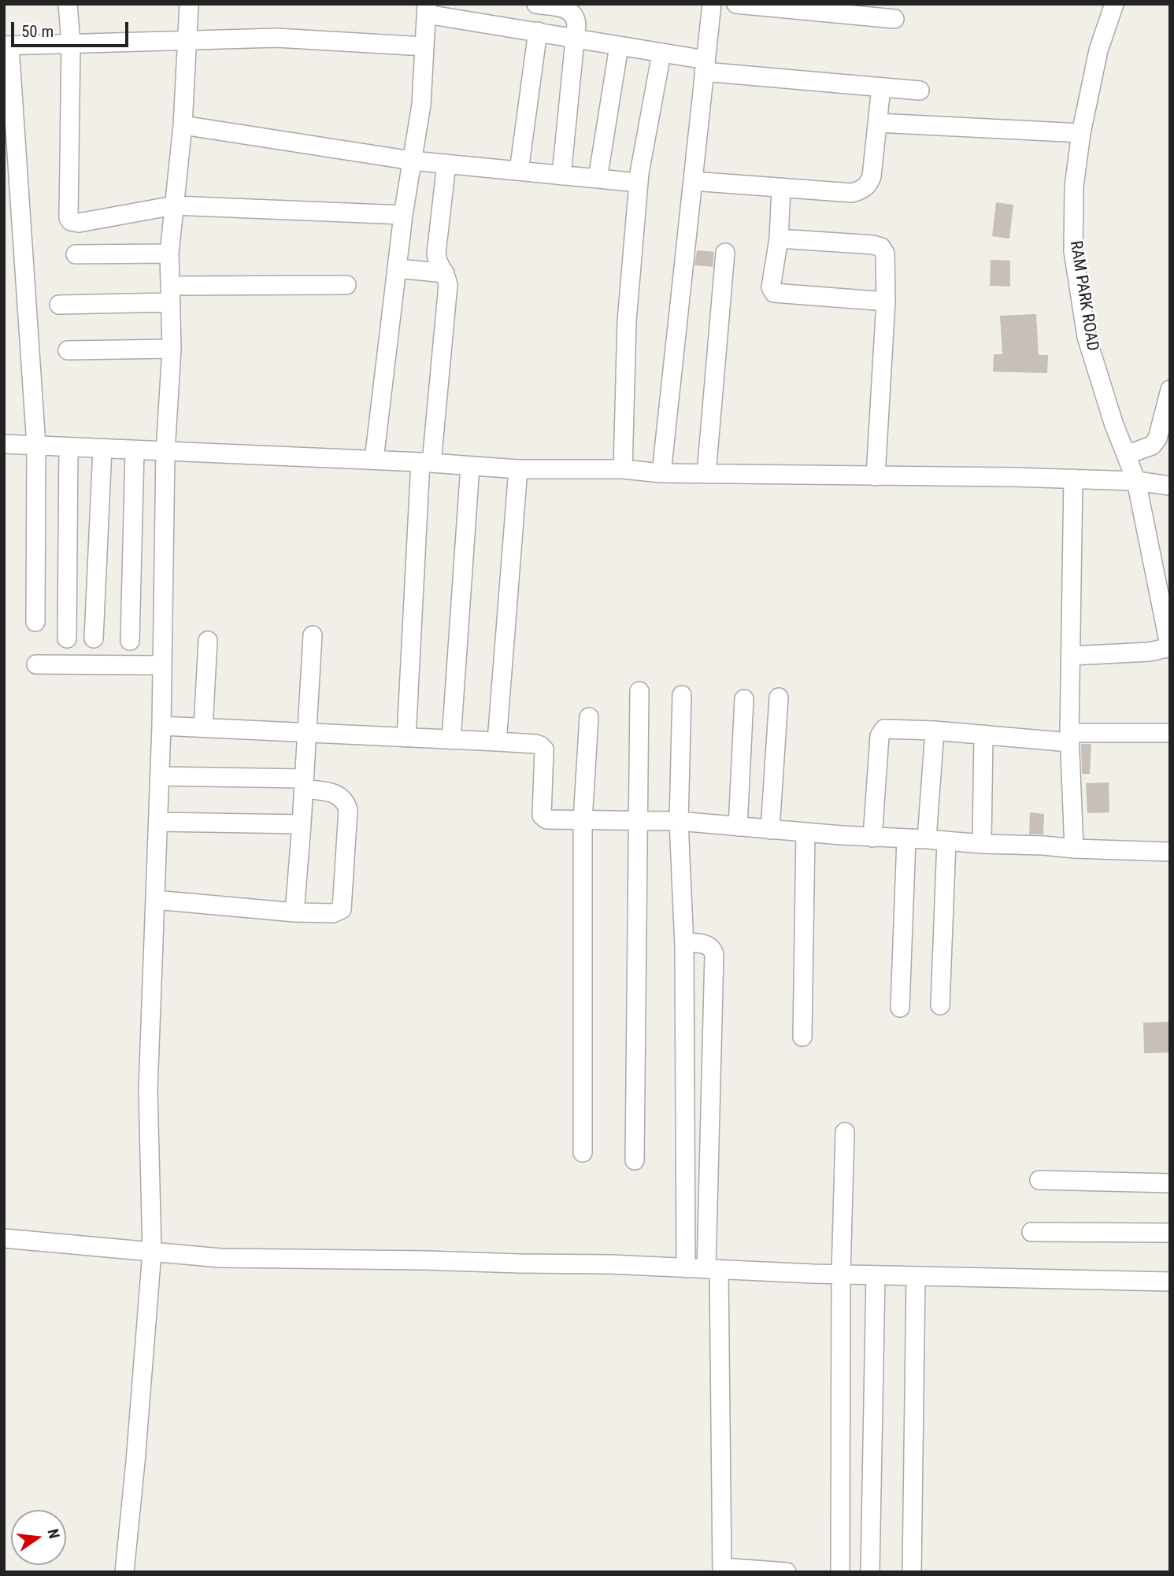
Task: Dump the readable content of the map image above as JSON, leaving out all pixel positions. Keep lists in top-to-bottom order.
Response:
{
  "streets": {
    "street": ["RAM PARK ROAD"]
  },
  "scale_bar": "50 m",
  "north": "right"
}
